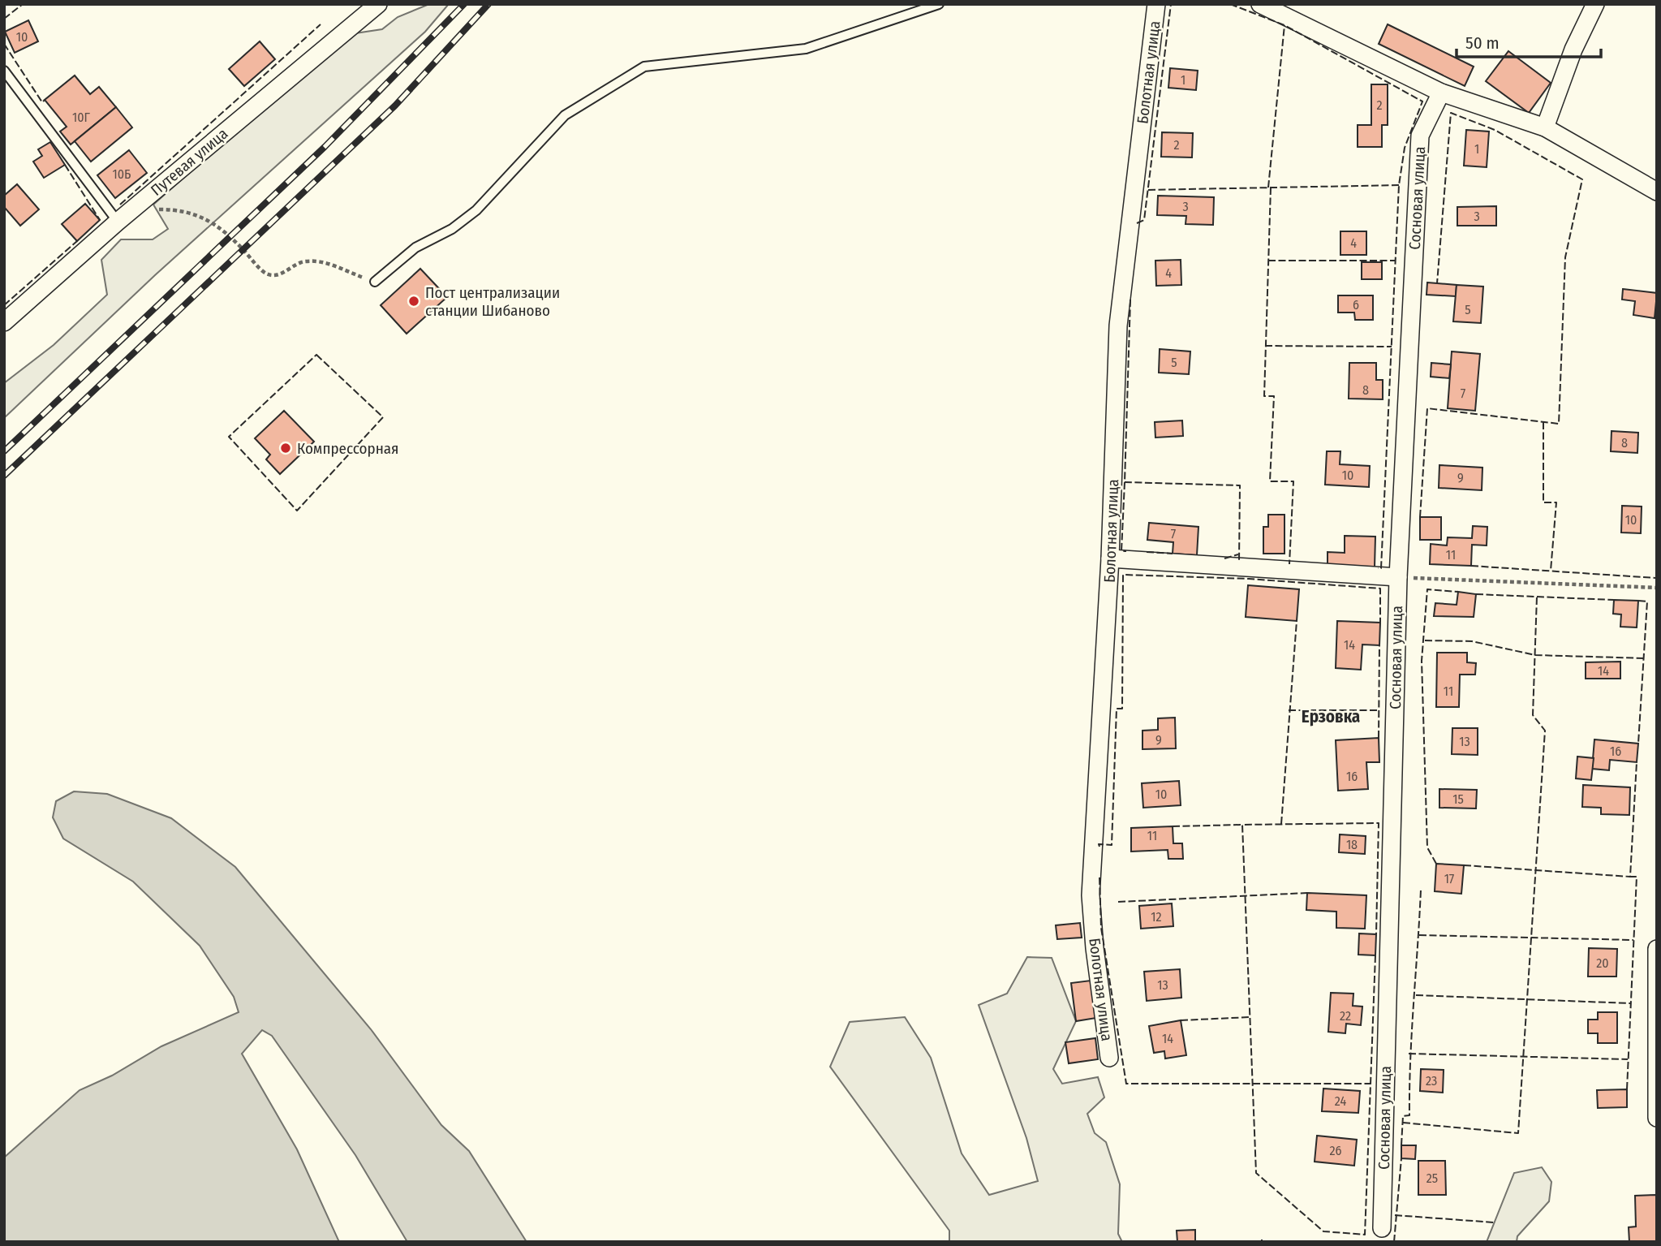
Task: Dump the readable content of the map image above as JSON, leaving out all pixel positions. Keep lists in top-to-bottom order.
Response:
{
  "streets": {
    "street": ["Болотная улица", "Путевая улица", "Сосновая улица"]
  },
  "districts": ["Ерзовка"],
  "places": ["Пост централизации станции Шибаново", "Компрессорная"],
  "house_numbers": [
    "10",
    "1",
    "2",
    "10Г",
    "2",
    "1",
    "10Б",
    "3",
    "3",
    "4",
    "4",
    "6",
    "5",
    "5",
    "8",
    "7",
    "8",
    "10",
    "9",
    "10",
    "7",
    "11",
    "14",
    "14",
    "11",
    "9",
    "13",
    "16",
    "16",
    "10",
    "15",
    "11",
    "18",
    "17",
    "12",
    "20",
    "13",
    "22",
    "14",
    "23",
    "24",
    "26",
    "25"
  ],
  "scale_bar": "50 m"
}
